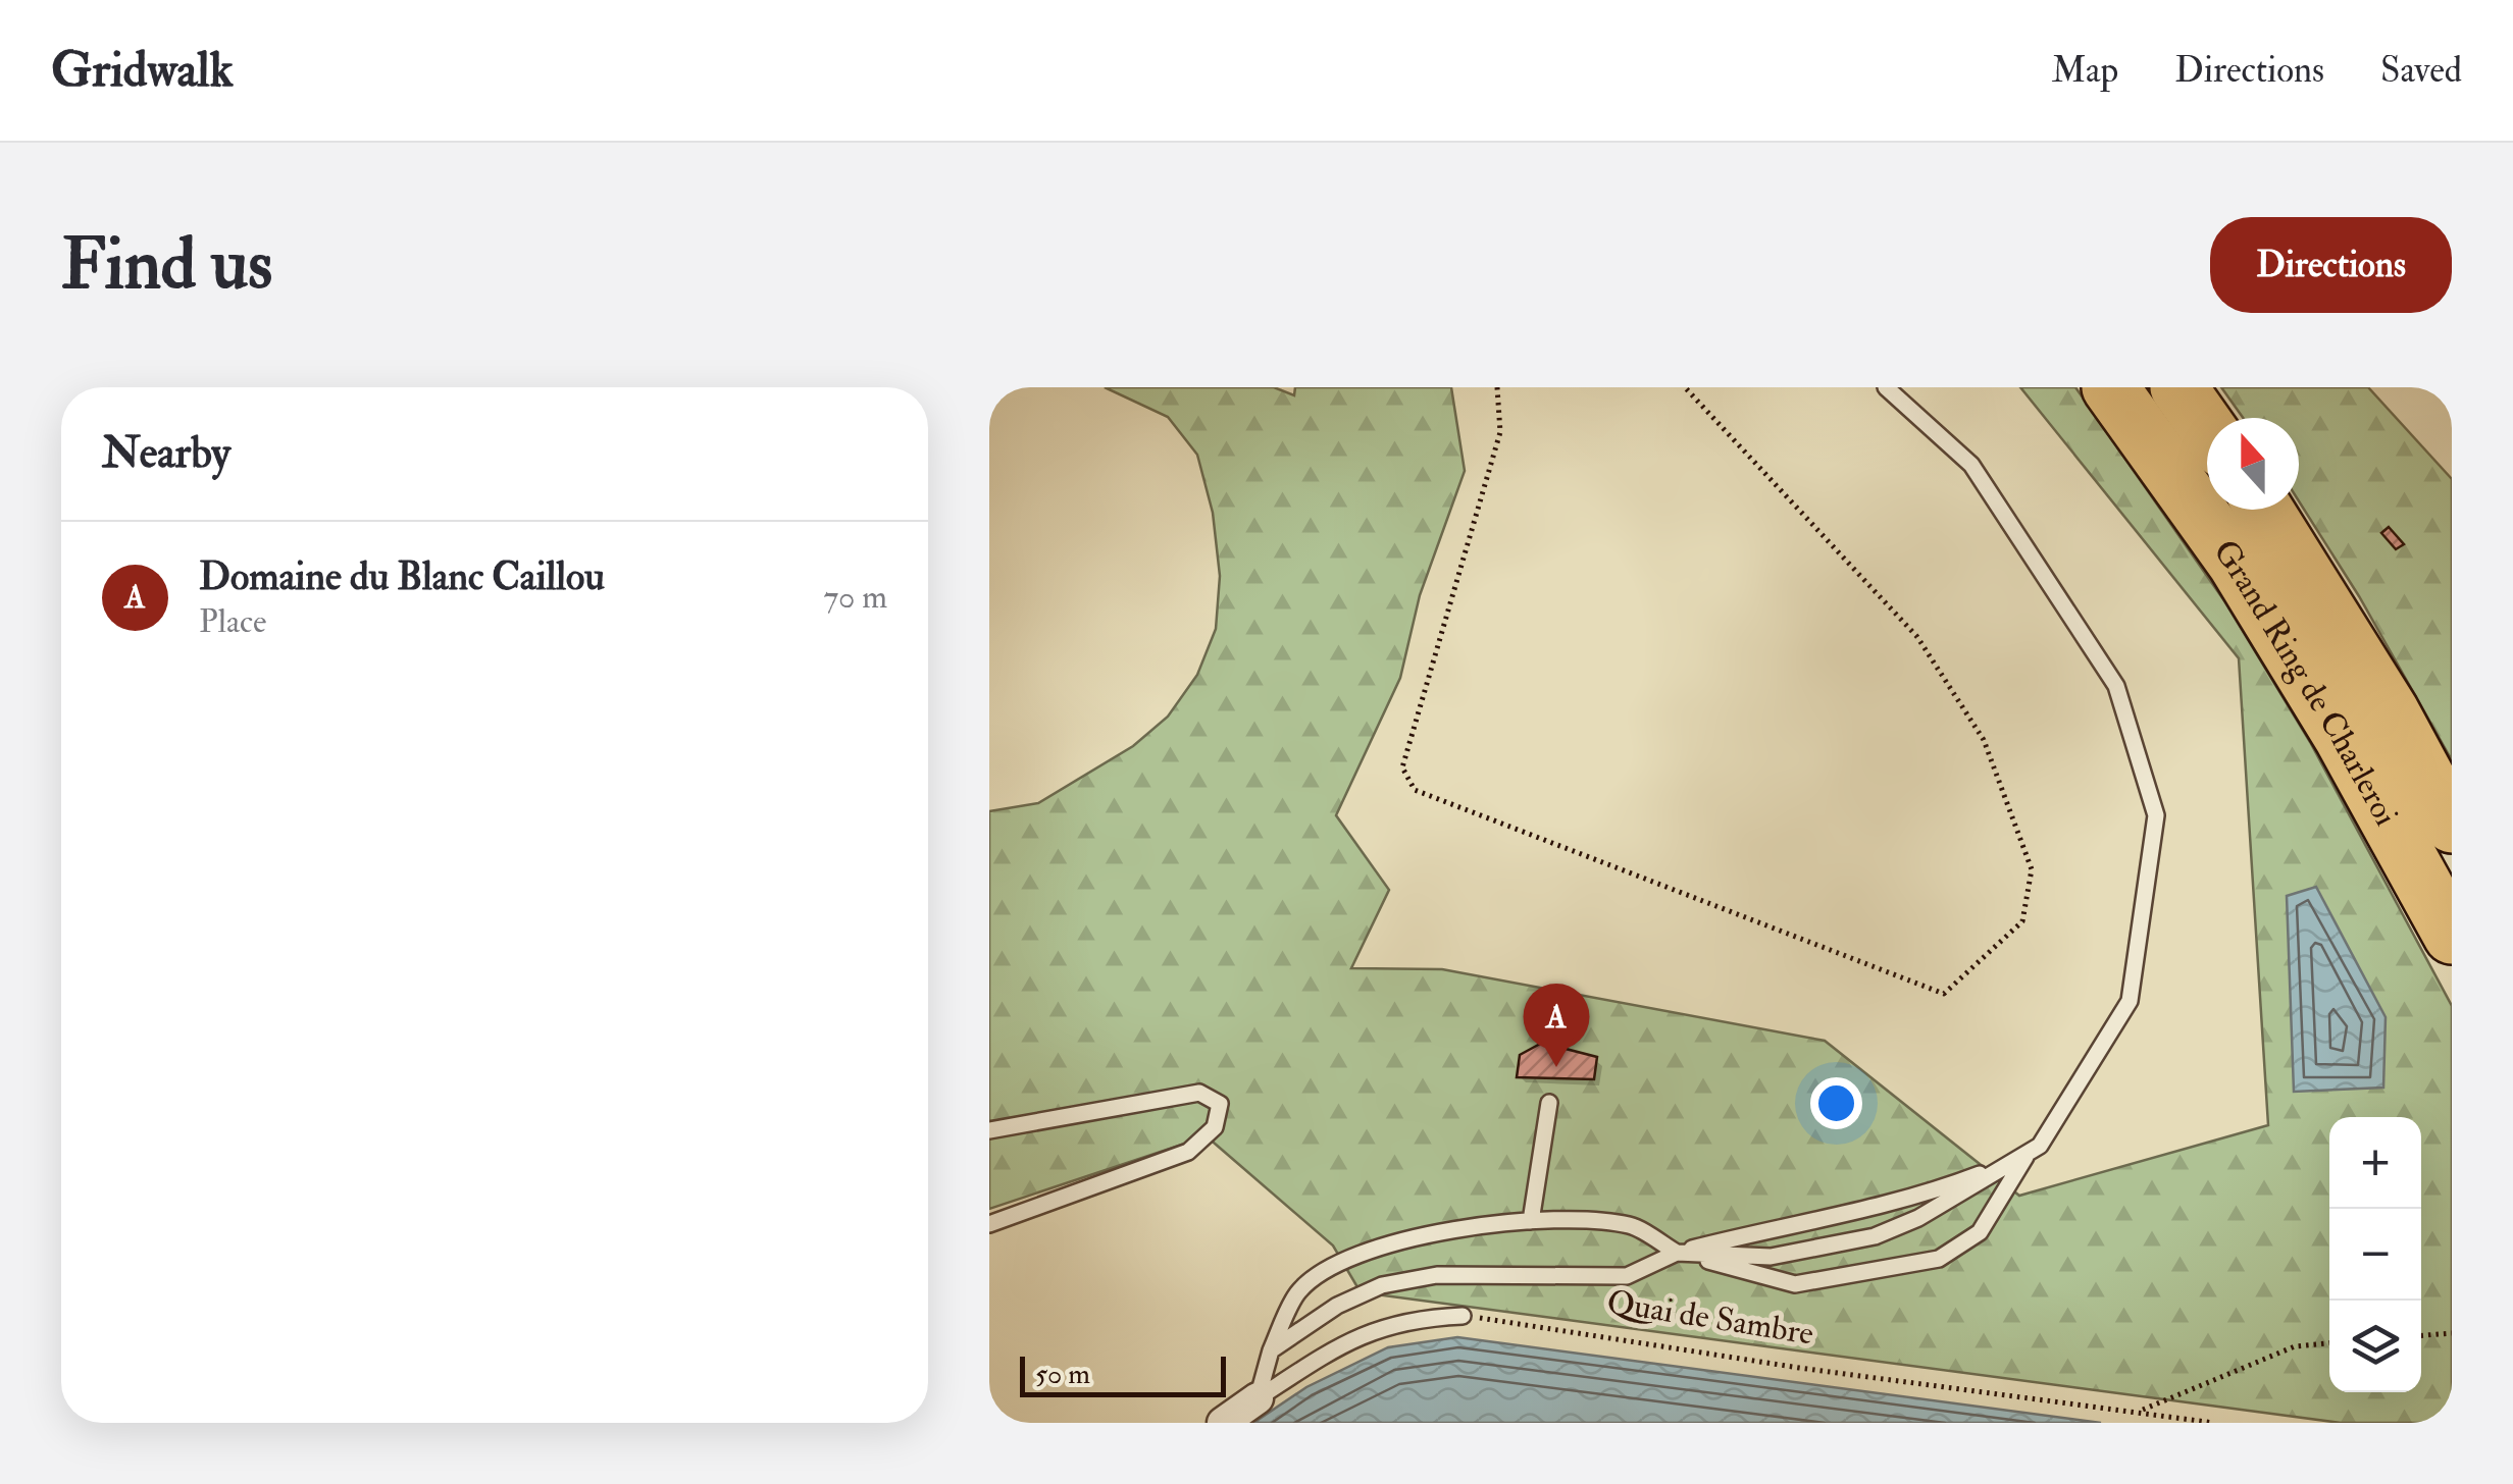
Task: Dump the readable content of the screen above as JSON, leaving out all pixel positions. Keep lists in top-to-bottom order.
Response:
{
  "streets": {
    "highway": ["Grand Ring de Charleroi"],
    "path": ["Quai de Sambre"]
  },
  "scale_bar": "50 m",
  "north": "top",
  "page": {
    "header": "Gridwalk",
    "nav": ["Map", "Directions", "Saved"],
    "buttons": "Directions",
    "title": "Find us",
    "heading": "Nearby",
    "list": [
      {
        "mark": "A",
        "name": "Domaine du Blanc Caillou",
        "note": "Place",
        "value": "70 m"
      }
    ],
    "pins": "A",
    "map_buttons": ["+", "−"],
    "scale": "50 m"
  }
}
